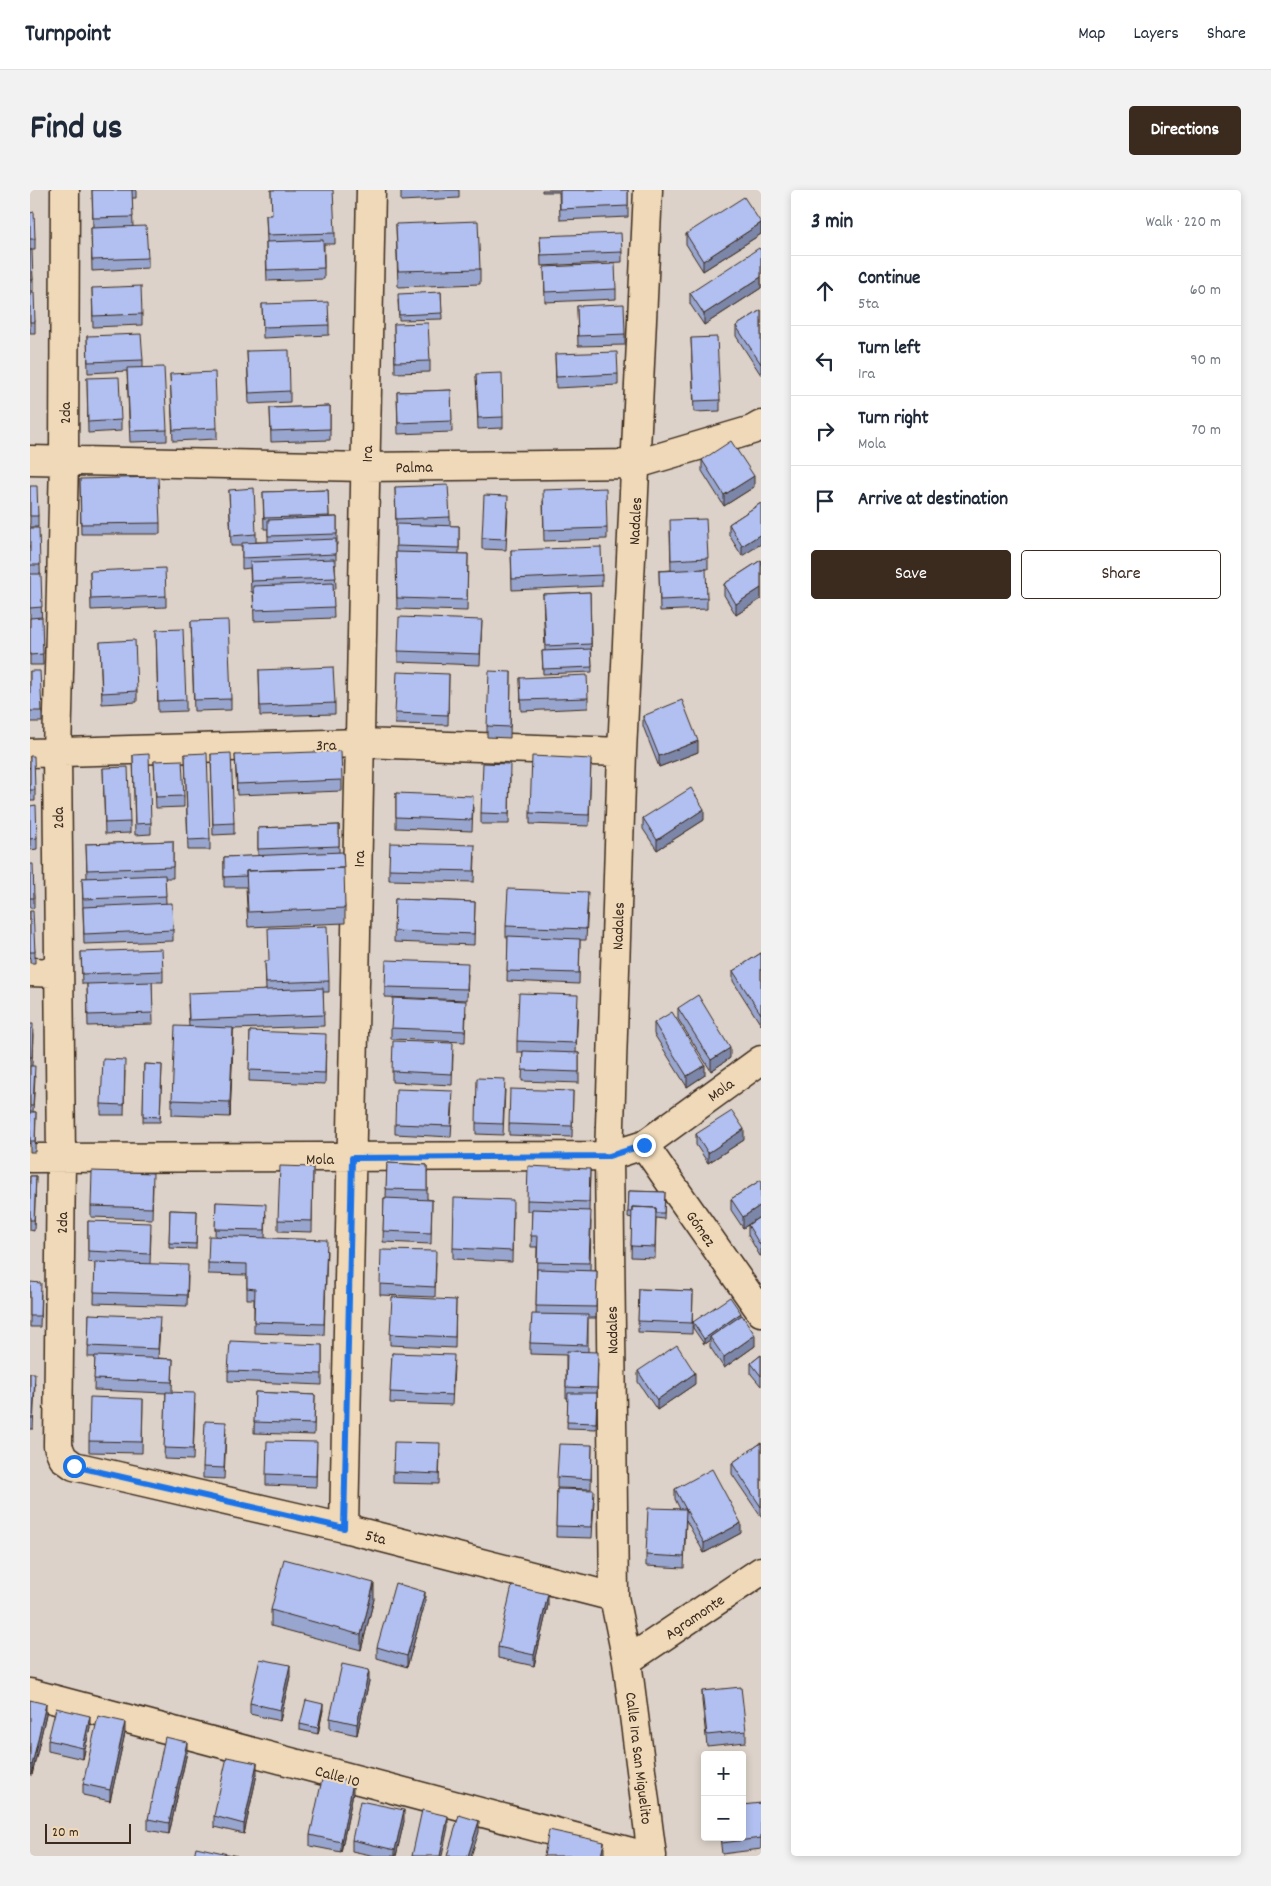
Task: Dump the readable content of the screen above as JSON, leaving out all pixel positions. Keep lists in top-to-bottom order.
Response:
{
  "streets": {
    "street": [
      "2da",
      "1ra",
      "Palma",
      "Nadales",
      "3ra",
      "Mola",
      "Gómez",
      "5ta",
      "Agramonte",
      "Calle 1ra San Miguelito",
      "Calle 10"
    ]
  },
  "crossings": [
    ["2da", "Palma"],
    ["2da", "3ra"],
    ["2da", "Mola"],
    ["2da", "5ta"],
    ["1ra", "Palma"],
    ["1ra", "3ra"],
    ["1ra", "Mola"],
    ["1ra", "5ta"],
    ["Palma", "Nadales"],
    ["Nadales", "3ra"],
    ["Nadales", "Mola"],
    ["Nadales", "5ta"],
    ["Nadales", "Agramonte"],
    ["Nadales", "Calle 1ra San Miguelito"],
    ["Mola", "Gómez"],
    ["Agramonte", "Calle 1ra San Miguelito"],
    ["Calle 1ra San Miguelito", "Calle 10"]
  ],
  "scale_bar": "20 m",
  "page": {
    "header": "Turnpoint",
    "nav": ["Map", "Layers", "Share"],
    "title": "Find us",
    "buttons": [
      "Directions",
      ["Save", "Share"]
    ],
    "heading": ["3 min", "Walk · 220 m"],
    "list": [
      ["Continue", "5ta", "60 m"],
      ["Turn left", "1ra", "90 m"],
      ["Turn right", "Mola", "70 m"],
      "Arrive at destination"
    ],
    "map_buttons": ["+", "−"],
    "scale": "20 m"
  }
}
